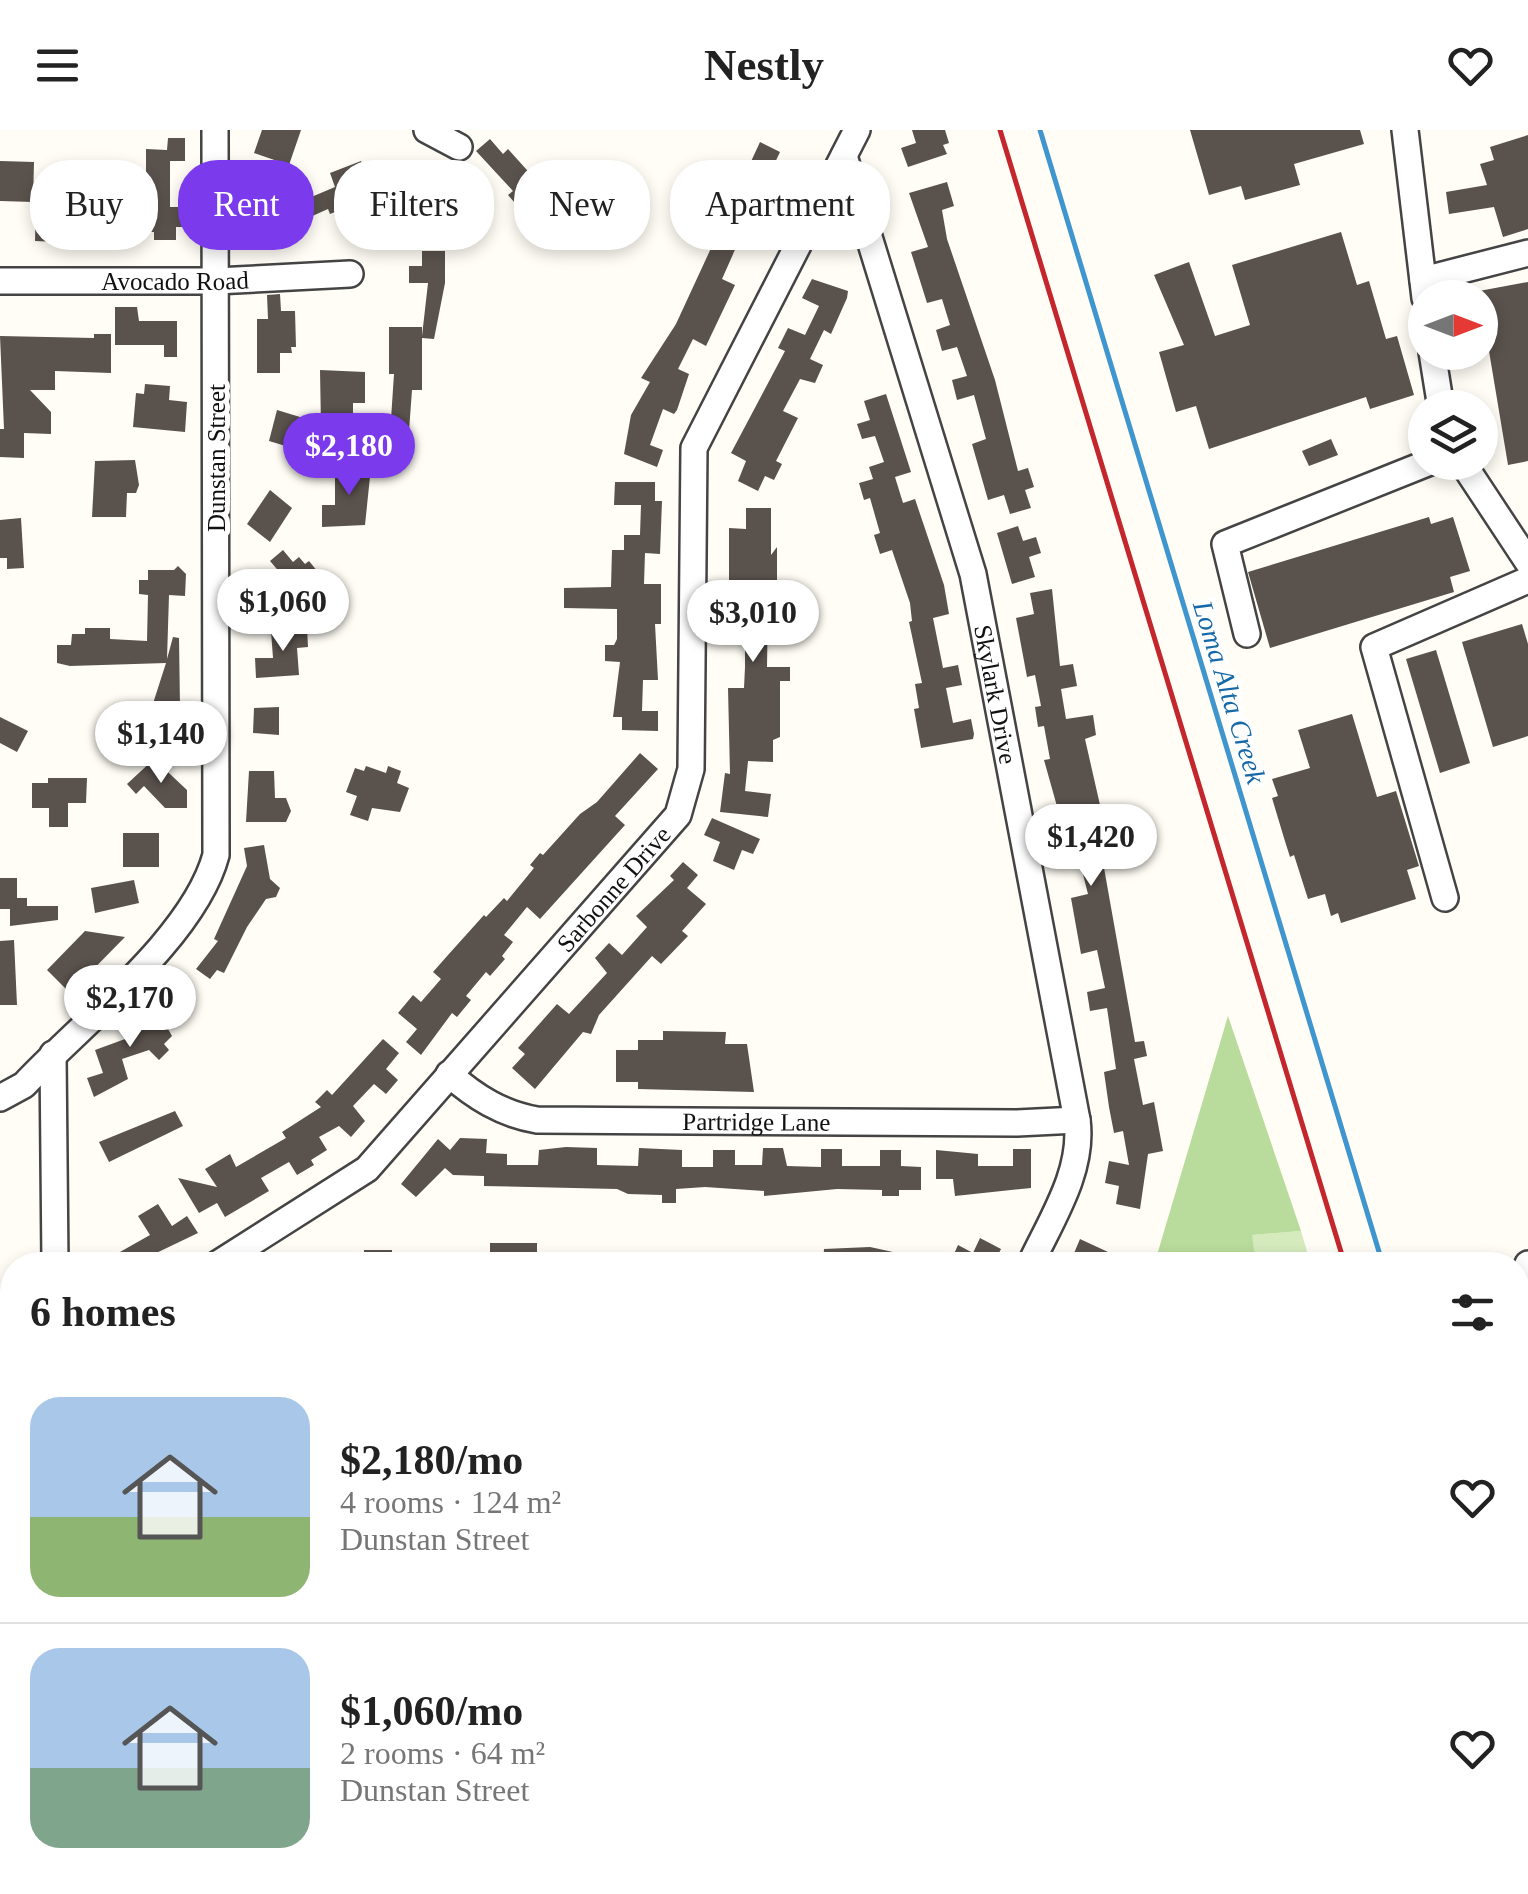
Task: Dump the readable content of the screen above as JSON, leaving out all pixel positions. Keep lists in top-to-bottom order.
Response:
{
  "streets": {
    "street": [
      "Avocado Road",
      "Dunstan Street",
      "Skylark Drive",
      "Sarbonne Drive",
      "Partridge Lane"
    ]
  },
  "crossings": [
    ["Avocado Road", "Dunstan Street"],
    ["Skylark Drive", "Sarbonne Drive"],
    ["Skylark Drive", "Partridge Lane"],
    ["Sarbonne Drive", "Partridge Lane"]
  ],
  "water": ["Loma Alta Creek"],
  "north": "right",
  "page": {
    "header": "Nestly",
    "chip": [
      "Buy",
      "Rent",
      "Filters",
      "New",
      "Apartment"
    ],
    "price": [
      "$2,180",
      "$1,060",
      "$3,010",
      "$1,140",
      "$1,420",
      "$2,170"
    ],
    "heading": "6 homes",
    "list": [
      {
        "name": "$2,180/mo",
        "note": "4 rooms · 124 m² · Dunstan Street"
      },
      {
        "name": "$1,060/mo",
        "note": "2 rooms · 64 m² · Dunstan Street"
      }
    ]
  }
}
